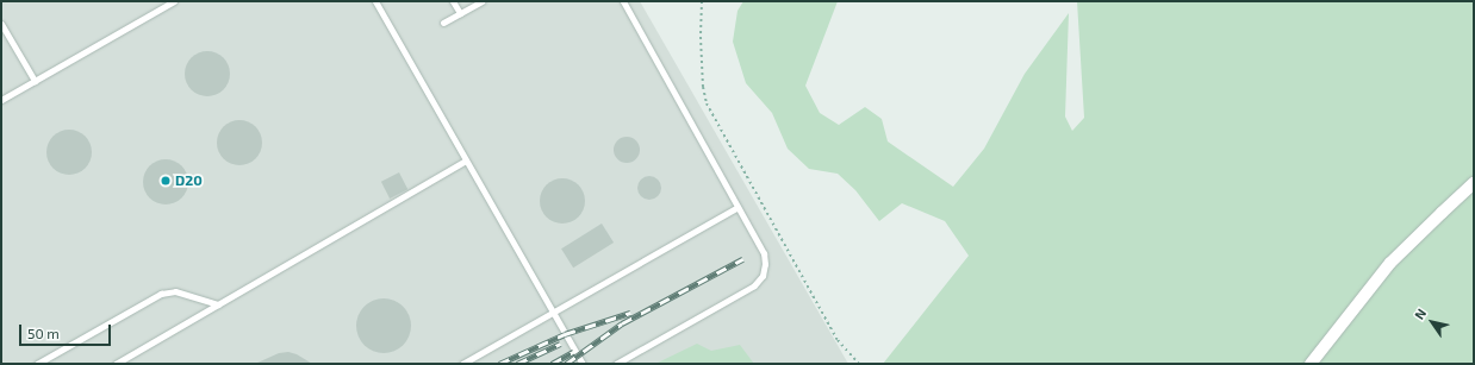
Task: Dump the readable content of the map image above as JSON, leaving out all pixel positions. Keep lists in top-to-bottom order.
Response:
{
  "places": ["D20"],
  "scale_bar": "50 m",
  "north": "top left"
}
